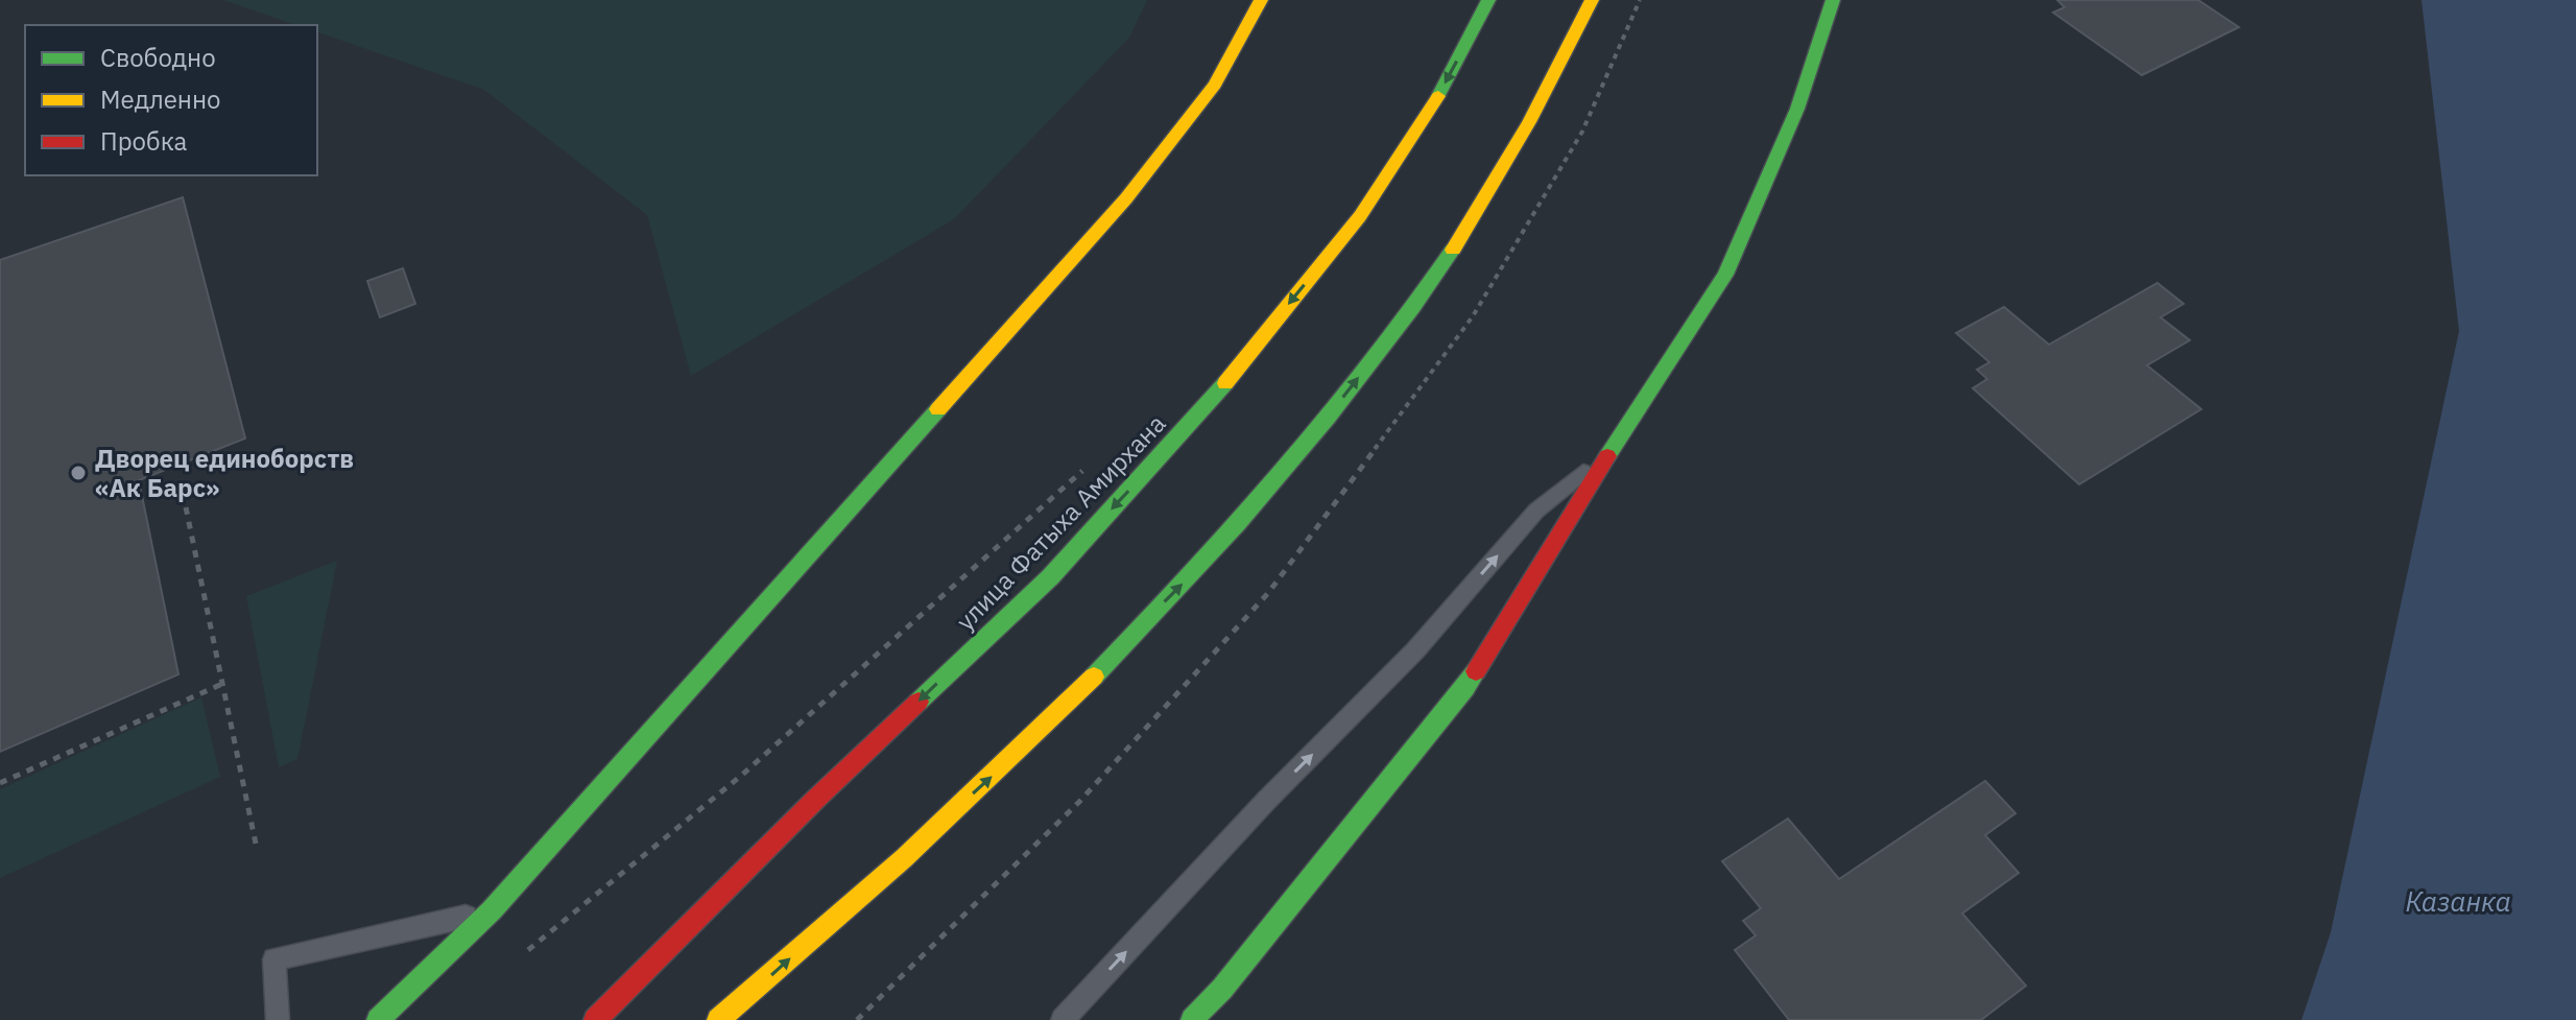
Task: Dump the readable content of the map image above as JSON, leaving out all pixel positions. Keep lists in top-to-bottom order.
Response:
{
  "streets": {
    "main road": ["улица Фатыха Амирхана"]
  },
  "water": ["Казанка"],
  "places": ["Дворец единоборств «Ак Барс»"],
  "legend": ["Свободно", "Медленно", "Пробка"]
}
